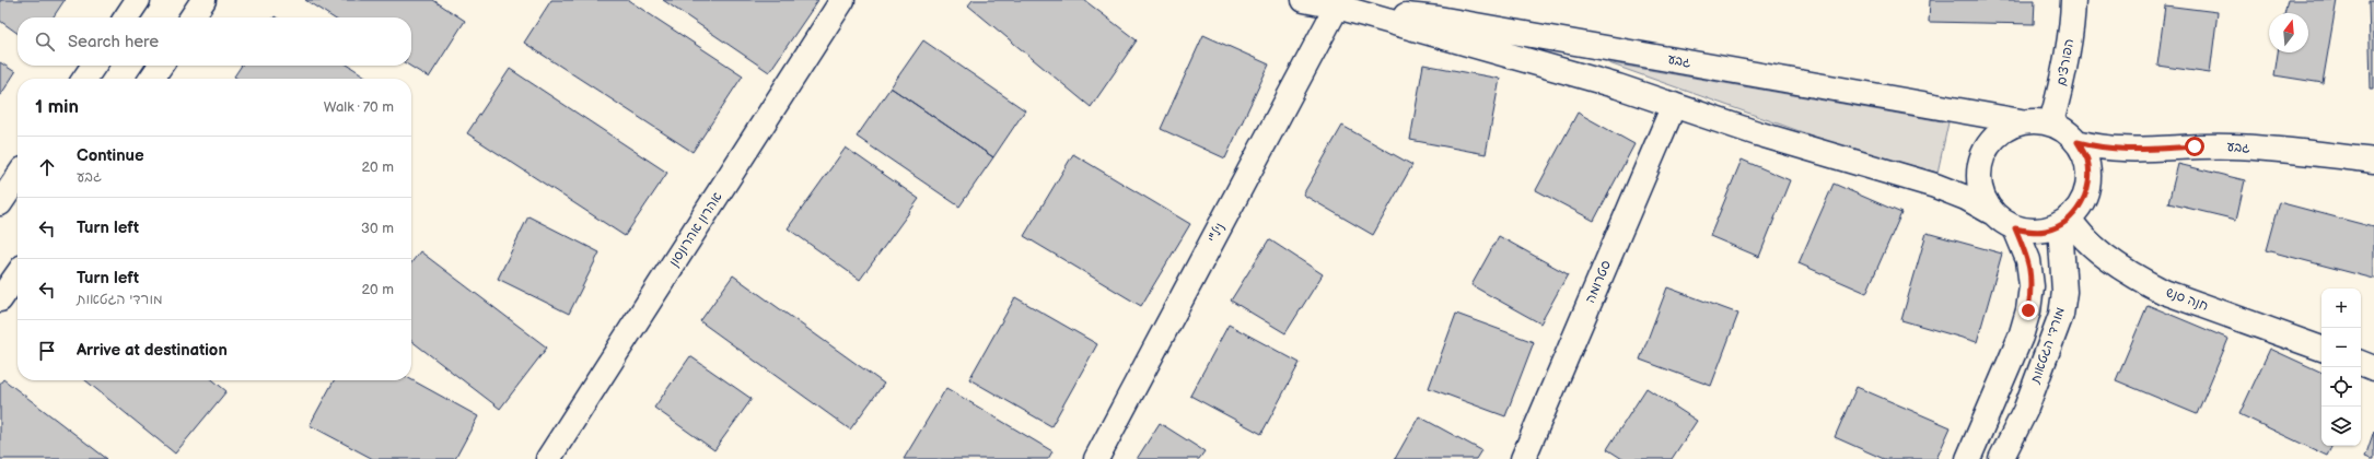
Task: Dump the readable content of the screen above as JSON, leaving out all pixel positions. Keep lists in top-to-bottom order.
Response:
{
  "streets": {
    "street": [
      "גבע",
      "הפורצים",
      "אהרון אהרונסון",
      "ניל\"י",
      "סטרומה",
      "חנה סנש",
      "מורדי הגטאות"
    ]
  },
  "crossings": [
    ["גבע", "הפורצים"],
    ["גבע", "ניל\"י"],
    ["גבע", "סטרומה"],
    ["גבע", "חנה סנש"],
    ["גבע", "מורדי הגטאות"],
    ["הפורצים", "חנה סנש"],
    ["הפורצים", "מורדי הגטאות"],
    ["חנה סנש", "מורדי הגטאות"]
  ],
  "north": "top",
  "page": {
    "search": "Search here",
    "heading": ["1 min", "Walk · 70 m"],
    "list": [
      ["Continue", "גבע", "20 m"],
      ["Turn left", "30 m"],
      ["Turn left", "מורדי הגטאות", "20 m"],
      "Arrive at destination"
    ],
    "map_buttons": ["+", "−"]
  }
}
